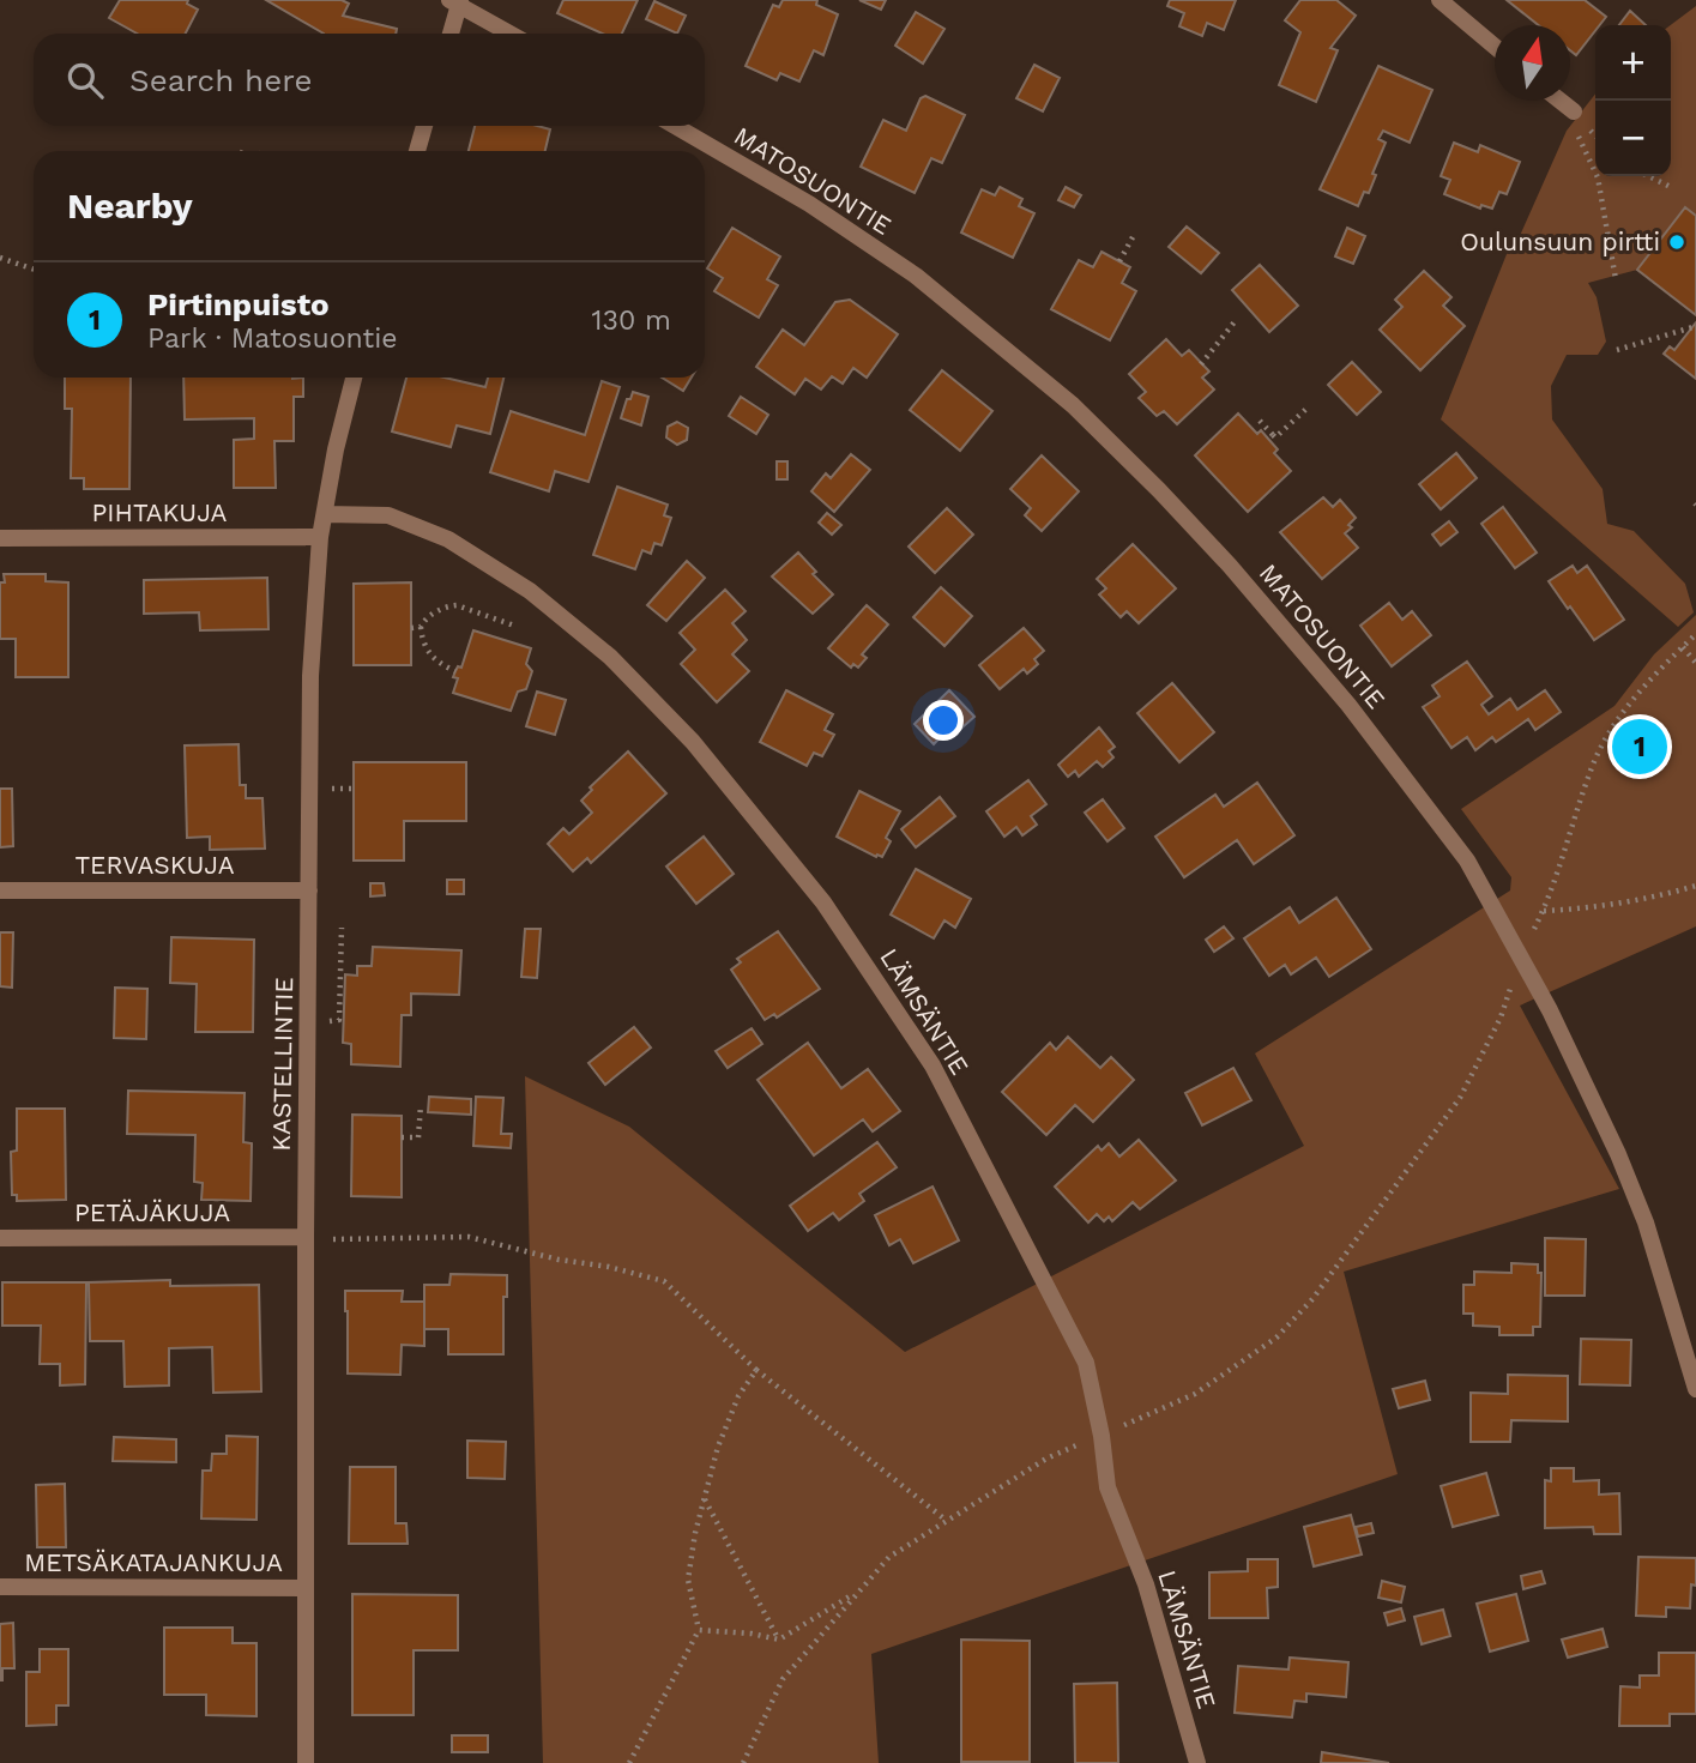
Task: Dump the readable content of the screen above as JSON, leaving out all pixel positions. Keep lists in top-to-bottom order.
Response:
{
  "streets": {
    "street": [
      "MATOSUONTIE",
      "PIHTAKUJA",
      "TERVASKUJA",
      "LÄMSÄNTIE",
      "KASTELLINTIE",
      "PETÄJÄKUJA",
      "METSÄKATAJANKUJA"
    ]
  },
  "crossings": [
    ["PIHTAKUJA", "KASTELLINTIE"],
    ["TERVASKUJA", "KASTELLINTIE"],
    ["LÄMSÄNTIE", "KASTELLINTIE"],
    ["KASTELLINTIE", "PETÄJÄKUJA"],
    ["KASTELLINTIE", "METSÄKATAJANKUJA"]
  ],
  "places": ["Oulunsuun pirtti"],
  "north": "top",
  "page": {
    "map_buttons": ["+", "−"],
    "search": "Search here",
    "heading": "Nearby",
    "list": [
      {
        "mark": "1",
        "name": "Pirtinpuisto",
        "note": "Park · Matosuontie",
        "value": "130 m"
      }
    ],
    "pins": "1"
  }
}
